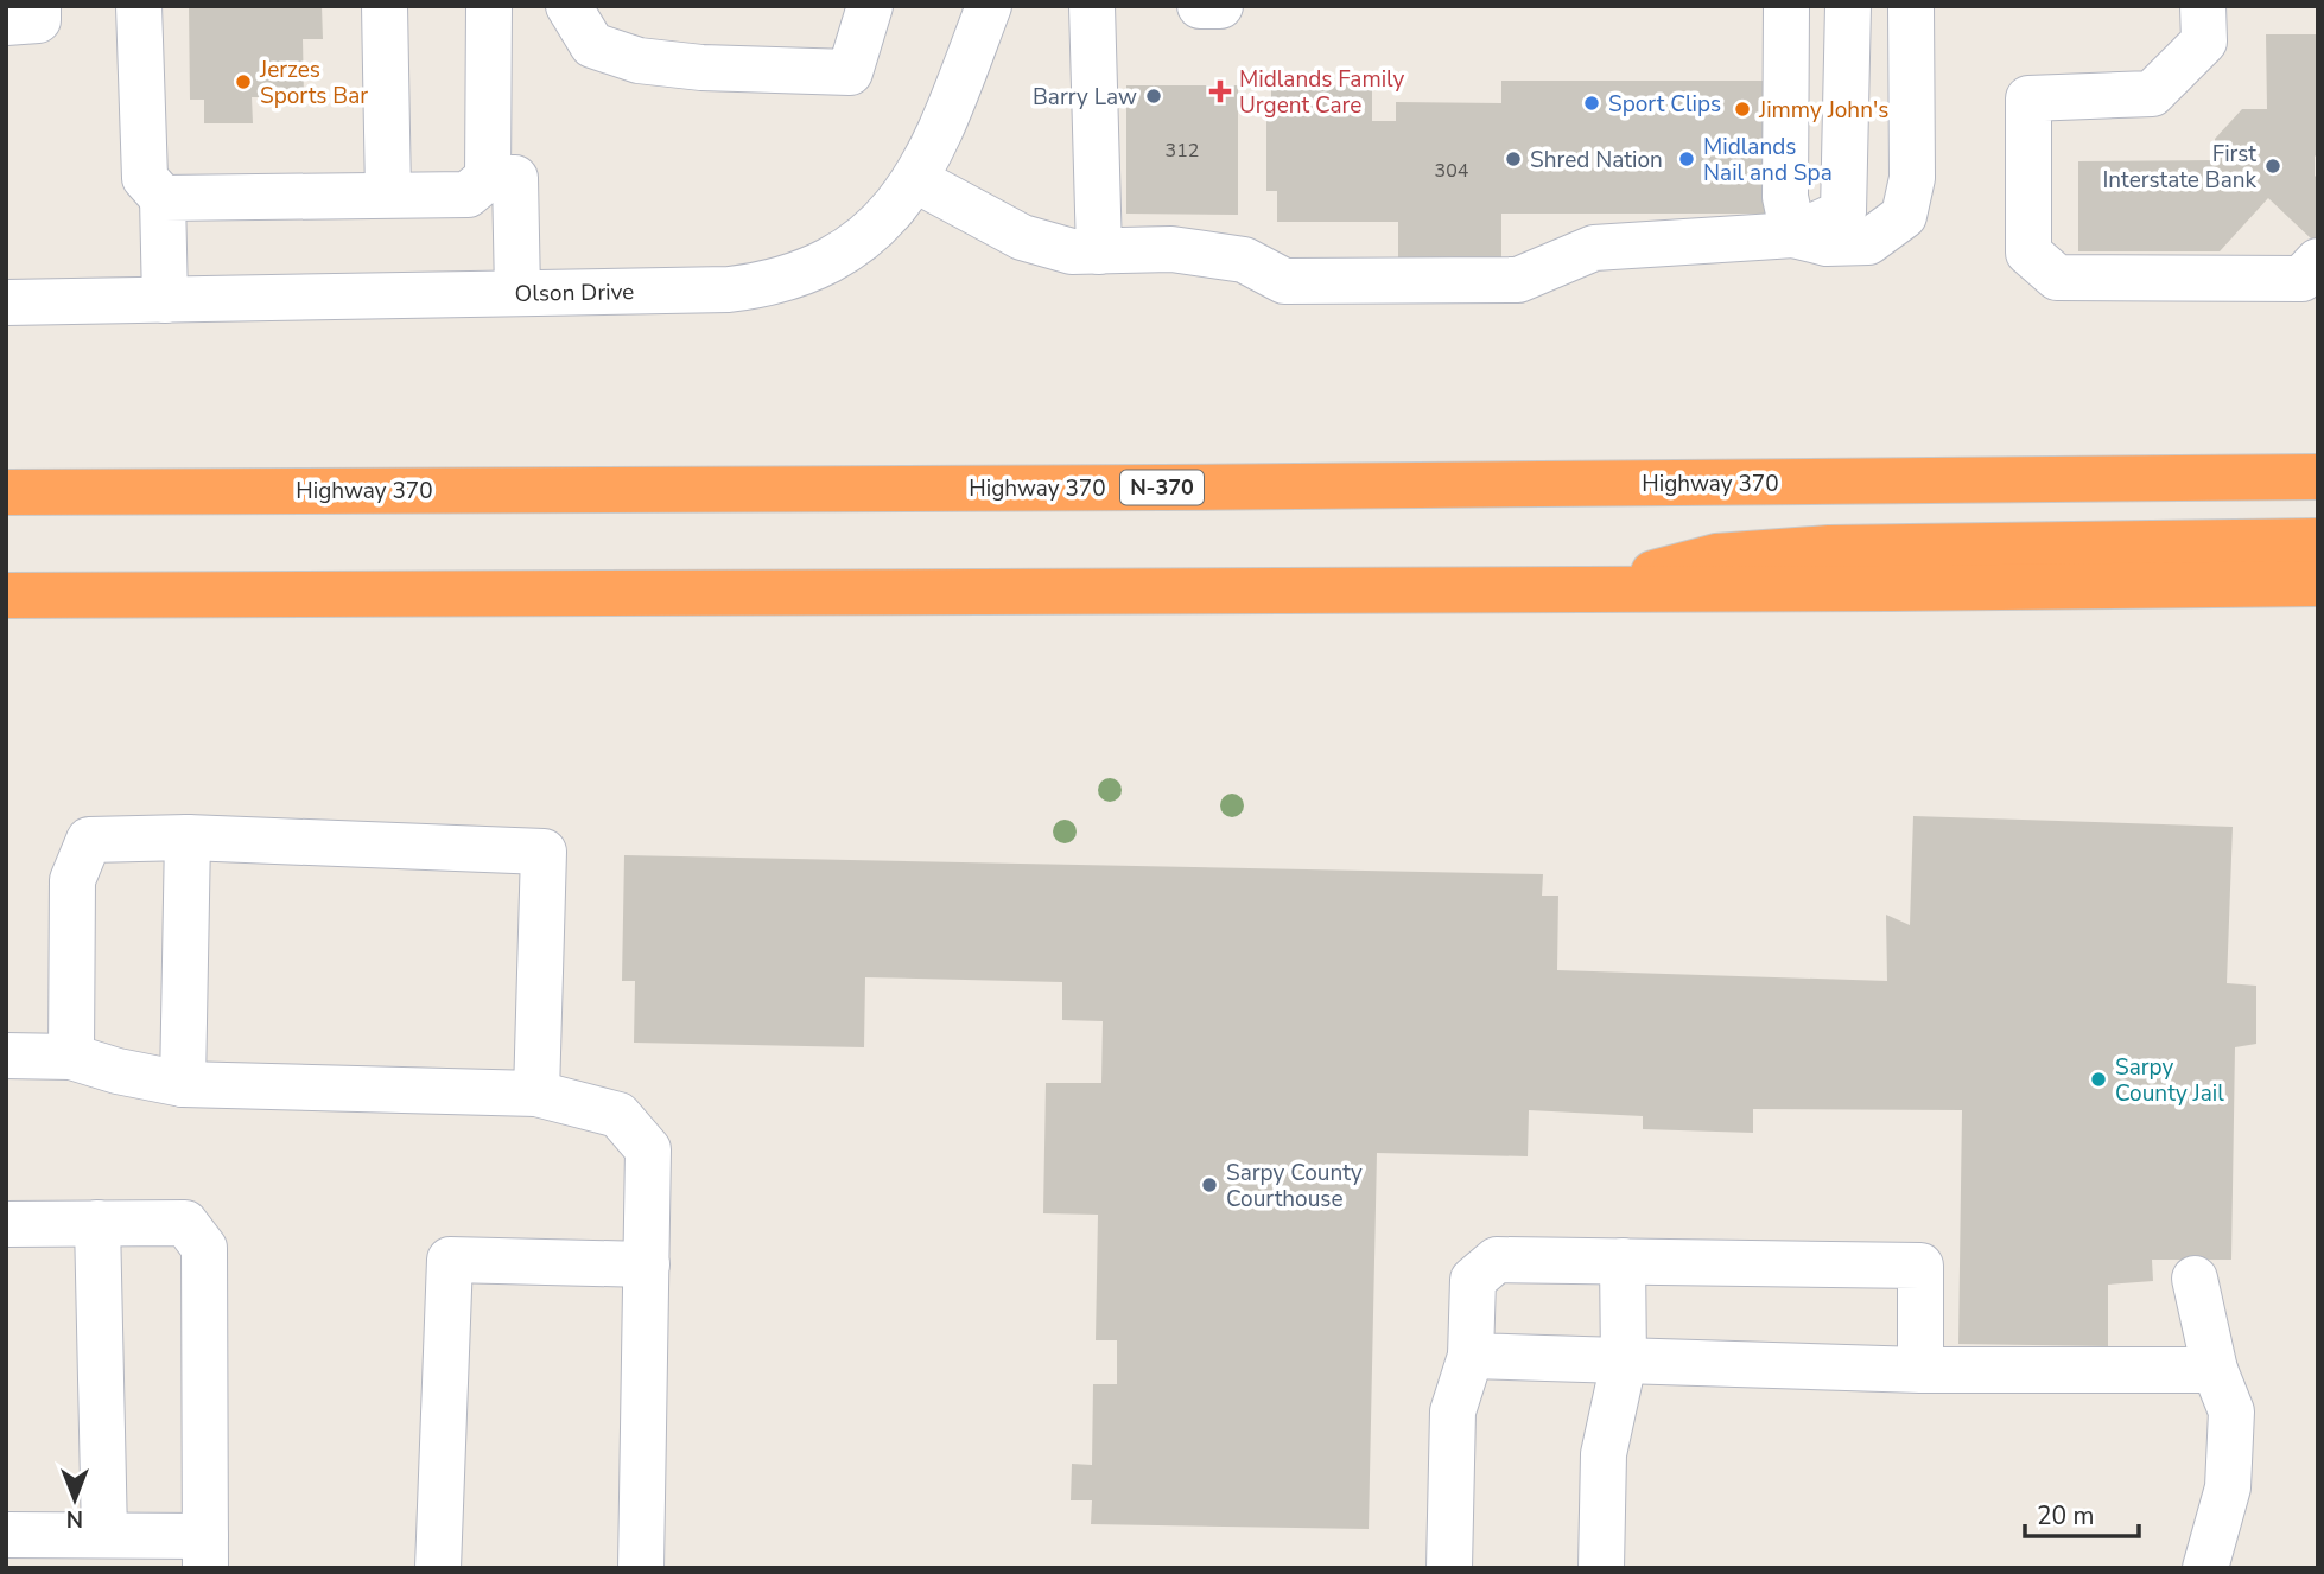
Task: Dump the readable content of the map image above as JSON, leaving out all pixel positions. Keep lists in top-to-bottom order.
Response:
{
  "streets": {
    "highway": ["Highway 370", "N-370"],
    "street": ["Olson Drive"]
  },
  "places": {
    "other": [
      "Jerzes Sports Bar",
      "Barry Law",
      "Sport Clips",
      "Jimmy John's",
      "Shred Nation",
      "Midlands Nail and Spa",
      "First Interstate Bank",
      "Sarpy County Jail",
      "Sarpy County Courthouse"
    ],
    "health": ["Midlands Family Urgent Care"]
  },
  "house_numbers": ["312", "304"],
  "scale_bar": "20 m",
  "north": "bottom"
}
